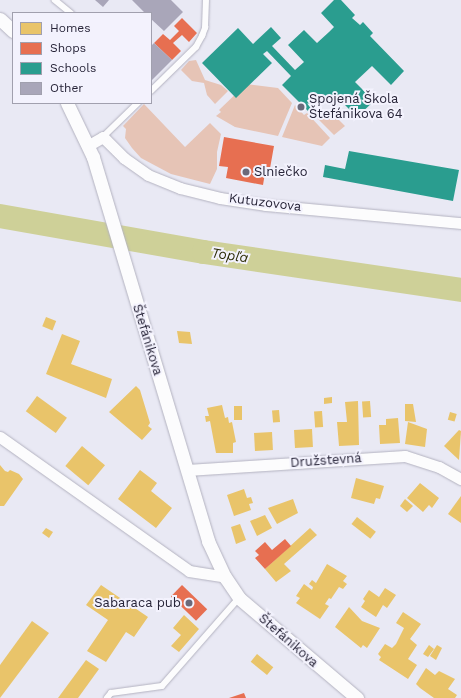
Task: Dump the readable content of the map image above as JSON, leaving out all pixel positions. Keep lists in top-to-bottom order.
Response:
{
  "streets": {
    "street": ["Kutuzovova", "Štefánikova", "Družstevná"]
  },
  "crossings": [
    ["Štefánikova", "Družstevná"]
  ],
  "water": ["Topľa"],
  "places": ["Spojená Škola Štefánikova 64", "Slniečko", "Sabaraca pub"],
  "legend": [
    "Homes",
    "Shops",
    "Schools",
    "Other"
  ]
}
